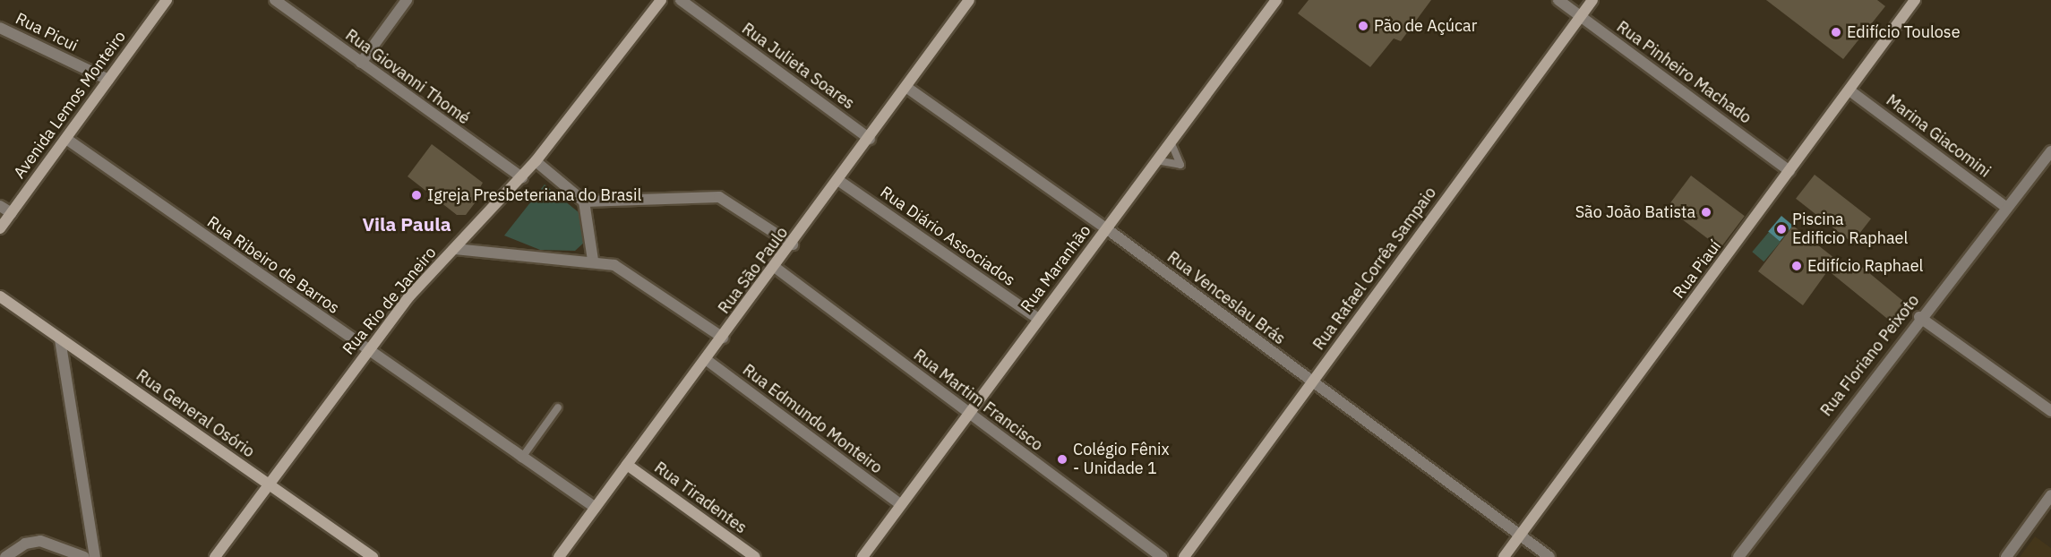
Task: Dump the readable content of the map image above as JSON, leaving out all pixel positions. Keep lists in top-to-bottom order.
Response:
{
  "streets": {
    "street": [
      "Rua Picui",
      "Rua Julieta Soares",
      "Rua Pinheiro Machado",
      "Rua Giovanni Thomé",
      "Avenida Lemos Monteiro",
      "Marina Giacomini",
      "Rua Diário Associados",
      "Rua Ribeiro de Barros",
      "Rua Maranhão",
      "Rua Rafael Corrêa Sampaio",
      "Rua Piauí",
      "Rua São Paulo",
      "Rua Venceslau Brás",
      "Rua Rio de Janeiro",
      "Rua Floriano Peixoto",
      "Rua Martim Francisco",
      "Rua General Osório",
      "Rua Edmundo Monteiro",
      "Rua Tiradentes"
    ]
  },
  "crossings": [
    ["Rua Picui", "Avenida Lemos Monteiro"],
    ["Rua Julieta Soares", "Rua São Paulo"],
    ["Rua Pinheiro Machado", "Rua Rafael Corrêa Sampaio"],
    ["Rua Pinheiro Machado", "Rua Piauí"],
    ["Rua Giovanni Thomé", "Rua Rio de Janeiro"],
    ["Avenida Lemos Monteiro", "Rua Ribeiro de Barros"],
    ["Marina Giacomini", "Rua Piauí"],
    ["Marina Giacomini", "Rua Floriano Peixoto"],
    ["Rua Diário Associados", "Rua Maranhão"],
    ["Rua Diário Associados", "Rua São Paulo"],
    ["Rua Ribeiro de Barros", "Rua São Paulo"],
    ["Rua Ribeiro de Barros", "Rua Rio de Janeiro"],
    ["Rua Maranhão", "Rua Venceslau Brás"],
    ["Rua Maranhão", "Rua Martim Francisco"],
    ["Rua Maranhão", "Rua Edmundo Monteiro"],
    ["Rua Rafael Corrêa Sampaio", "Rua Venceslau Brás"],
    ["Rua Piauí", "Rua Venceslau Brás"],
    ["Rua São Paulo", "Rua Venceslau Brás"],
    ["Rua São Paulo", "Rua Martim Francisco"],
    ["Rua São Paulo", "Rua Edmundo Monteiro"],
    ["Rua São Paulo", "Rua Tiradentes"],
    ["Rua Rio de Janeiro", "Rua General Osório"]
  ],
  "districts": ["Vila Paula"],
  "places": [
    "Pão de Açúcar",
    "Edifício Toulose",
    "Igreja Presbeteriana do Brasil",
    "São João Batista",
    "Piscina Edificio Raphael",
    "Edifício Raphael",
    "Colégio Fênix - Unidade 1"
  ]
}
